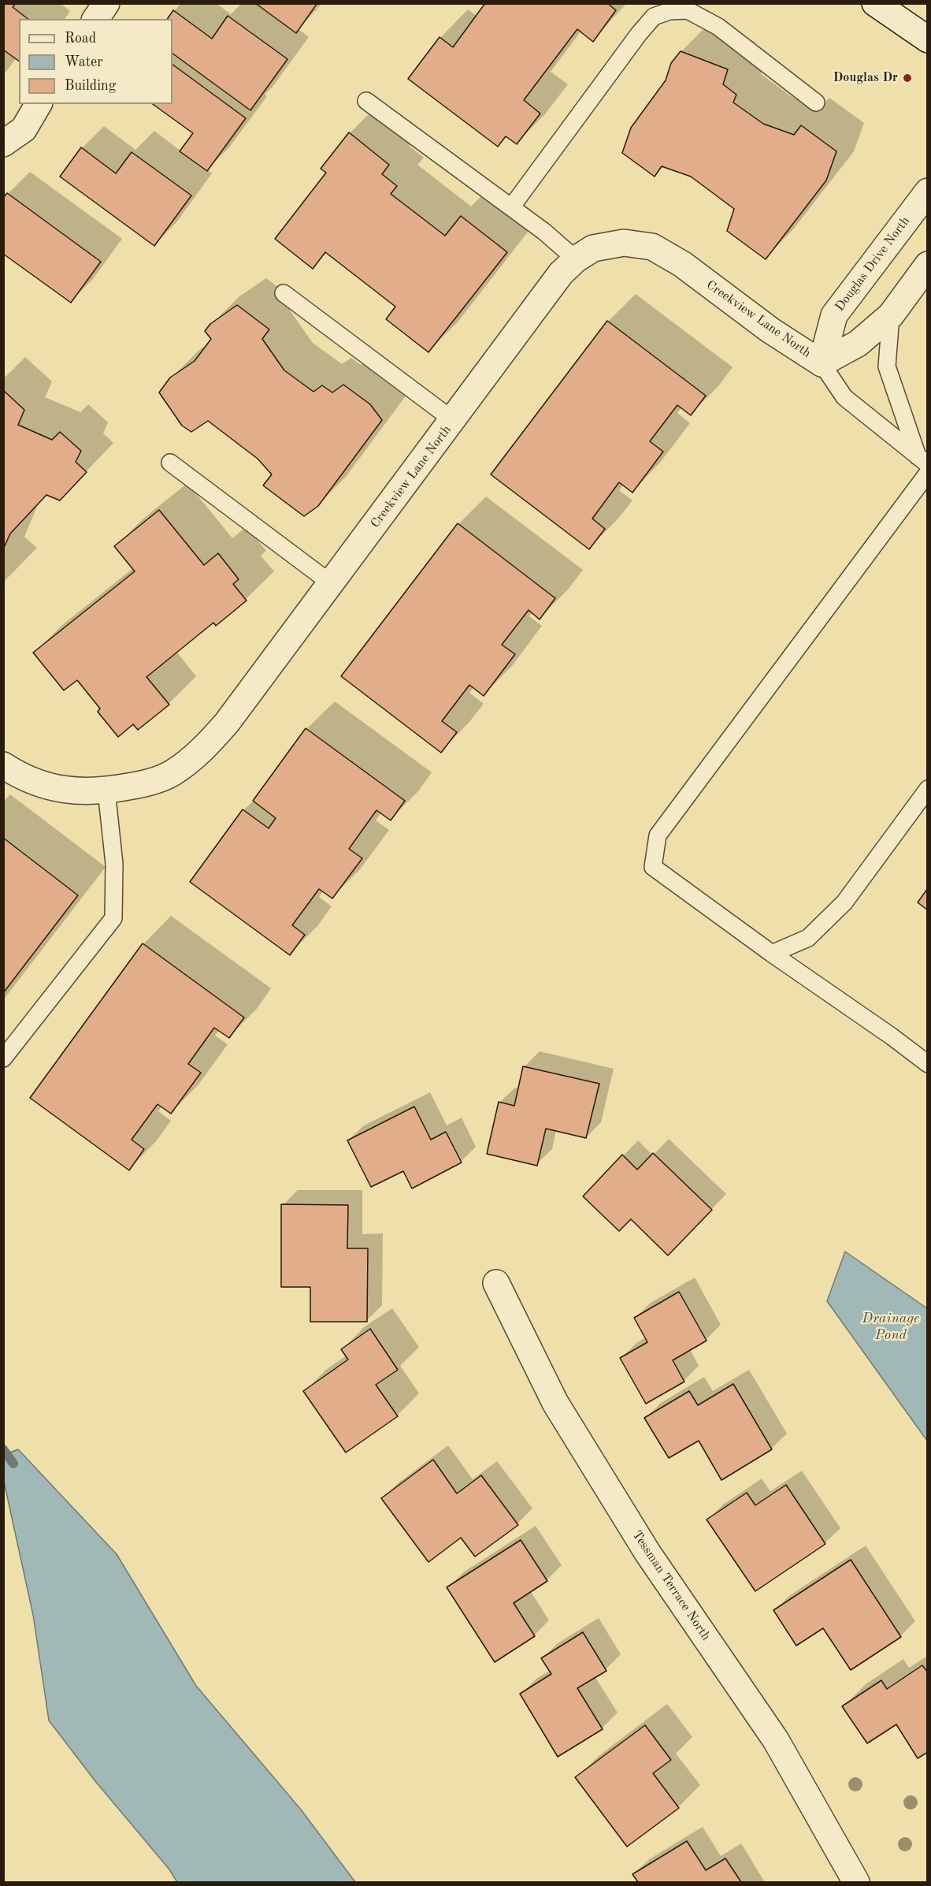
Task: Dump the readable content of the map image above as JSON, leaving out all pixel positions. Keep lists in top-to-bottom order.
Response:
{
  "streets": {
    "street": ["Douglas Drive North", "Creekview Lane North", "Tessman Terrace North"]
  },
  "crossings": [
    ["Douglas Drive North", "Creekview Lane North"]
  ],
  "water": ["Drainage Pond"],
  "places": ["Douglas Dr"],
  "legend": ["Road", "Water", "Building"]
}
